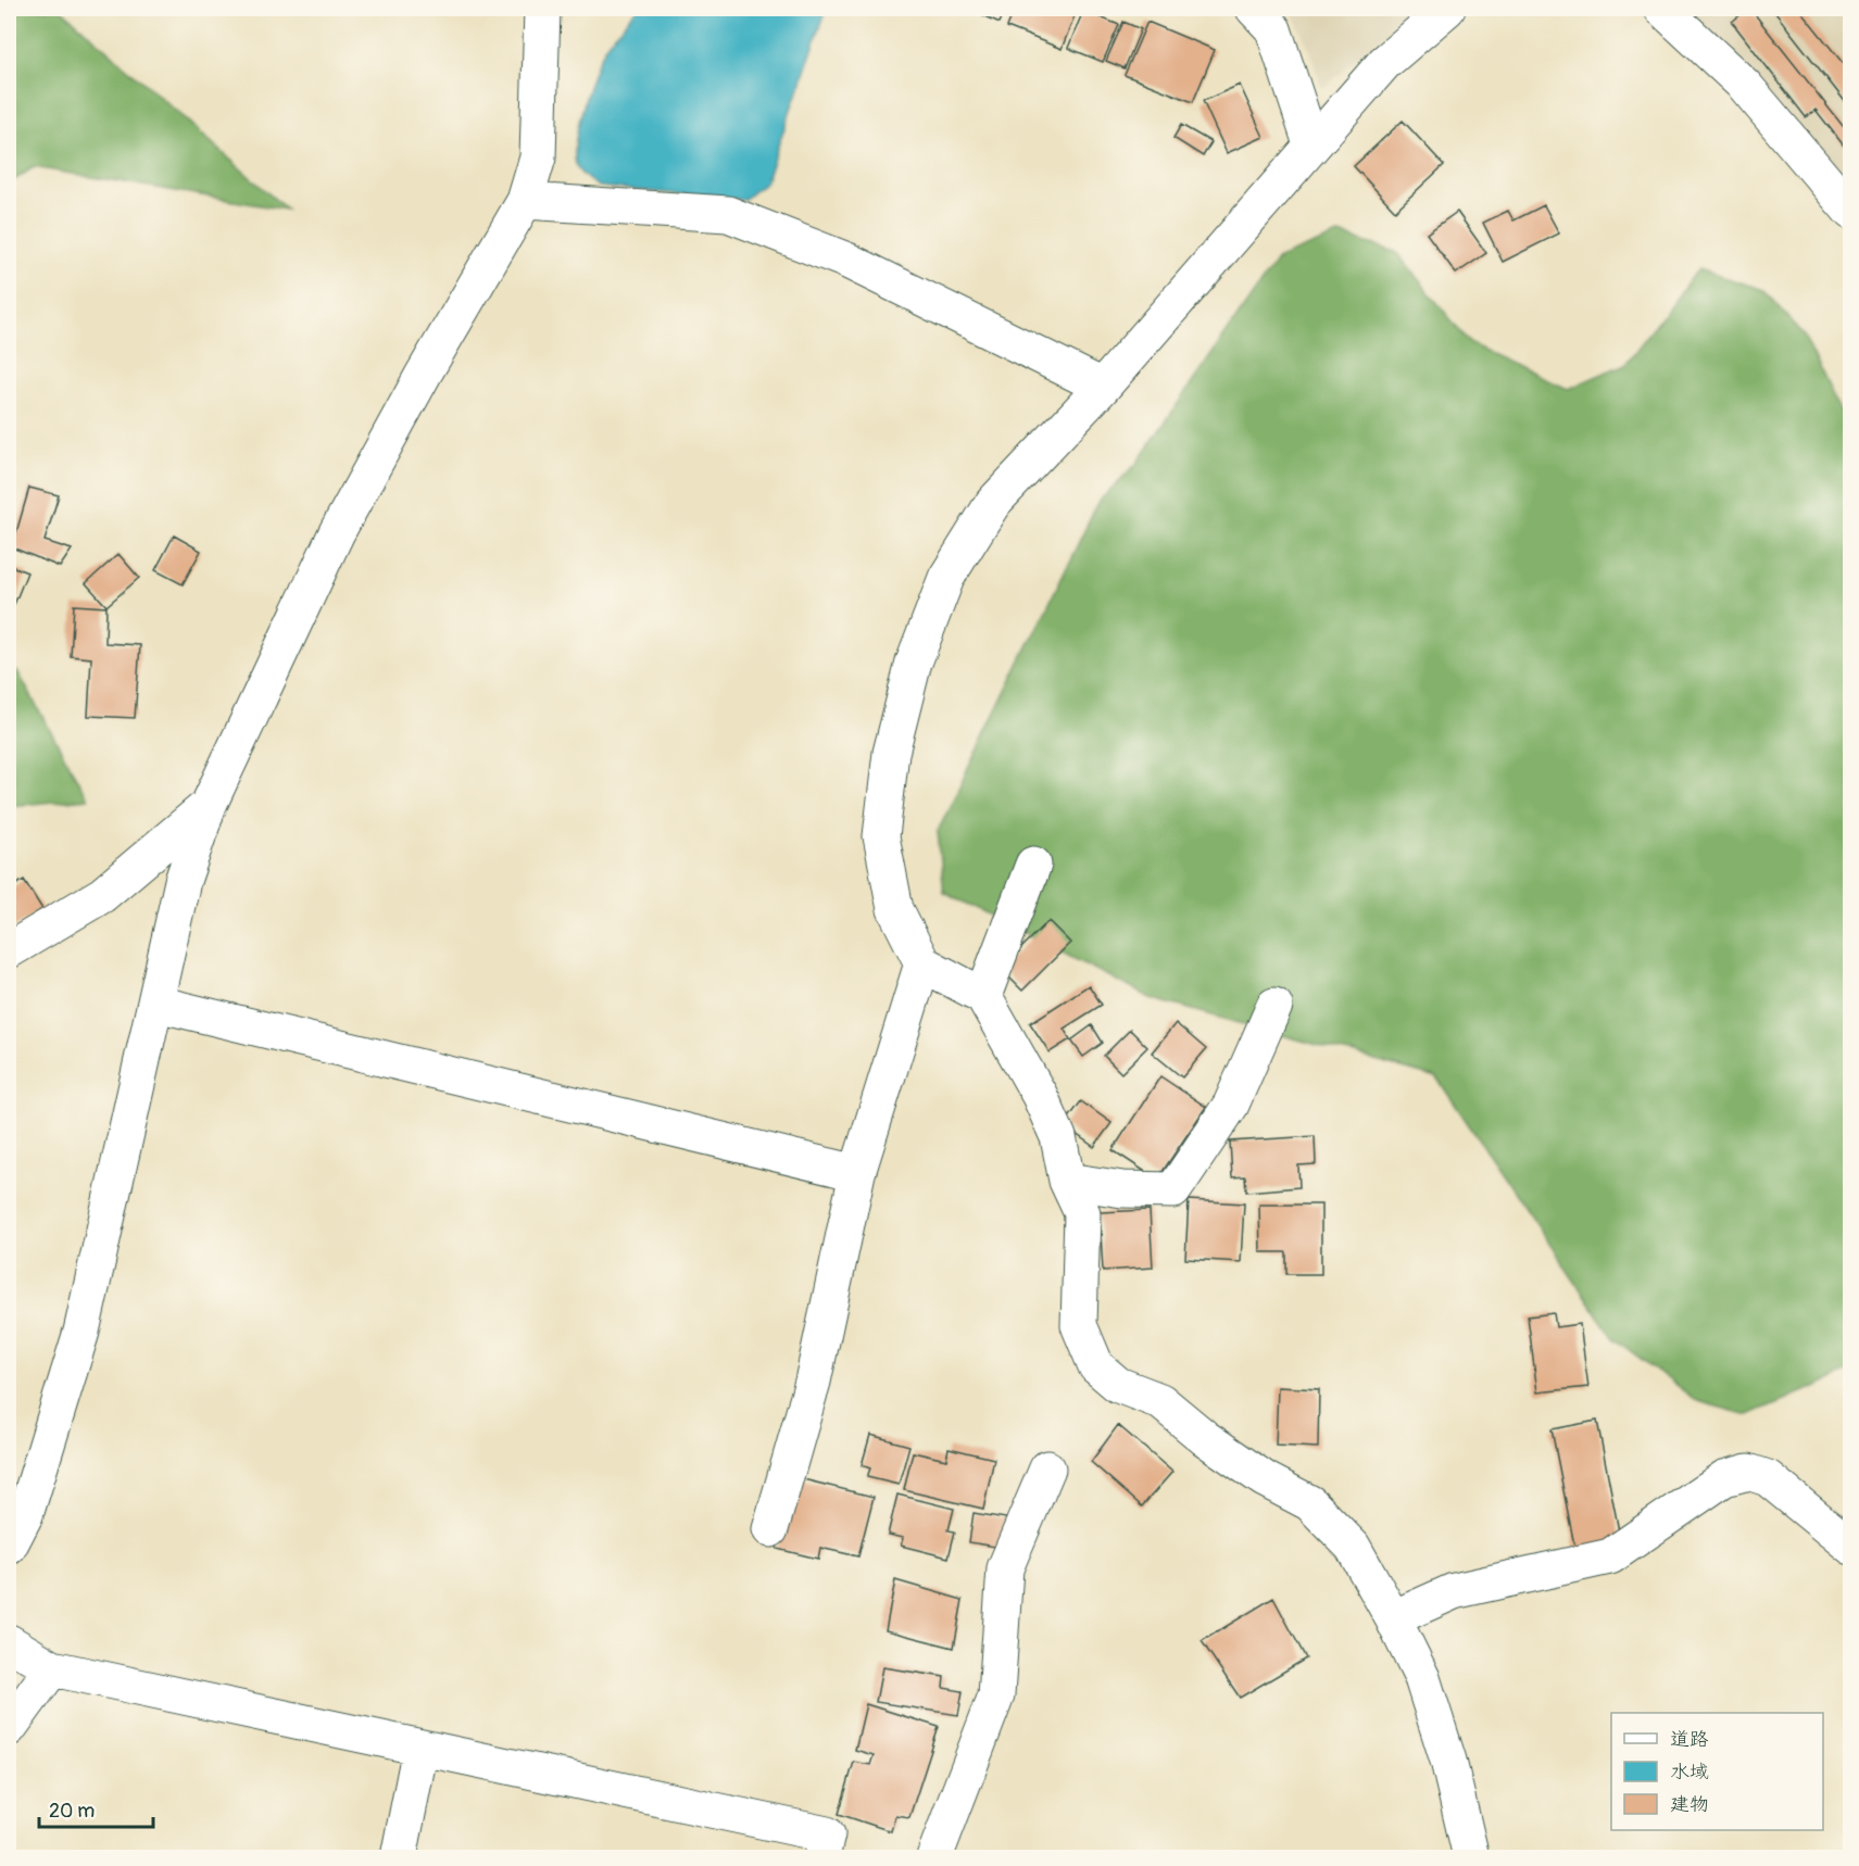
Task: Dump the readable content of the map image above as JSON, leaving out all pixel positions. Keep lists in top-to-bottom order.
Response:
{
  "legend": ["道路", "水域", "建物"],
  "scale_bar": "20 m"
}
